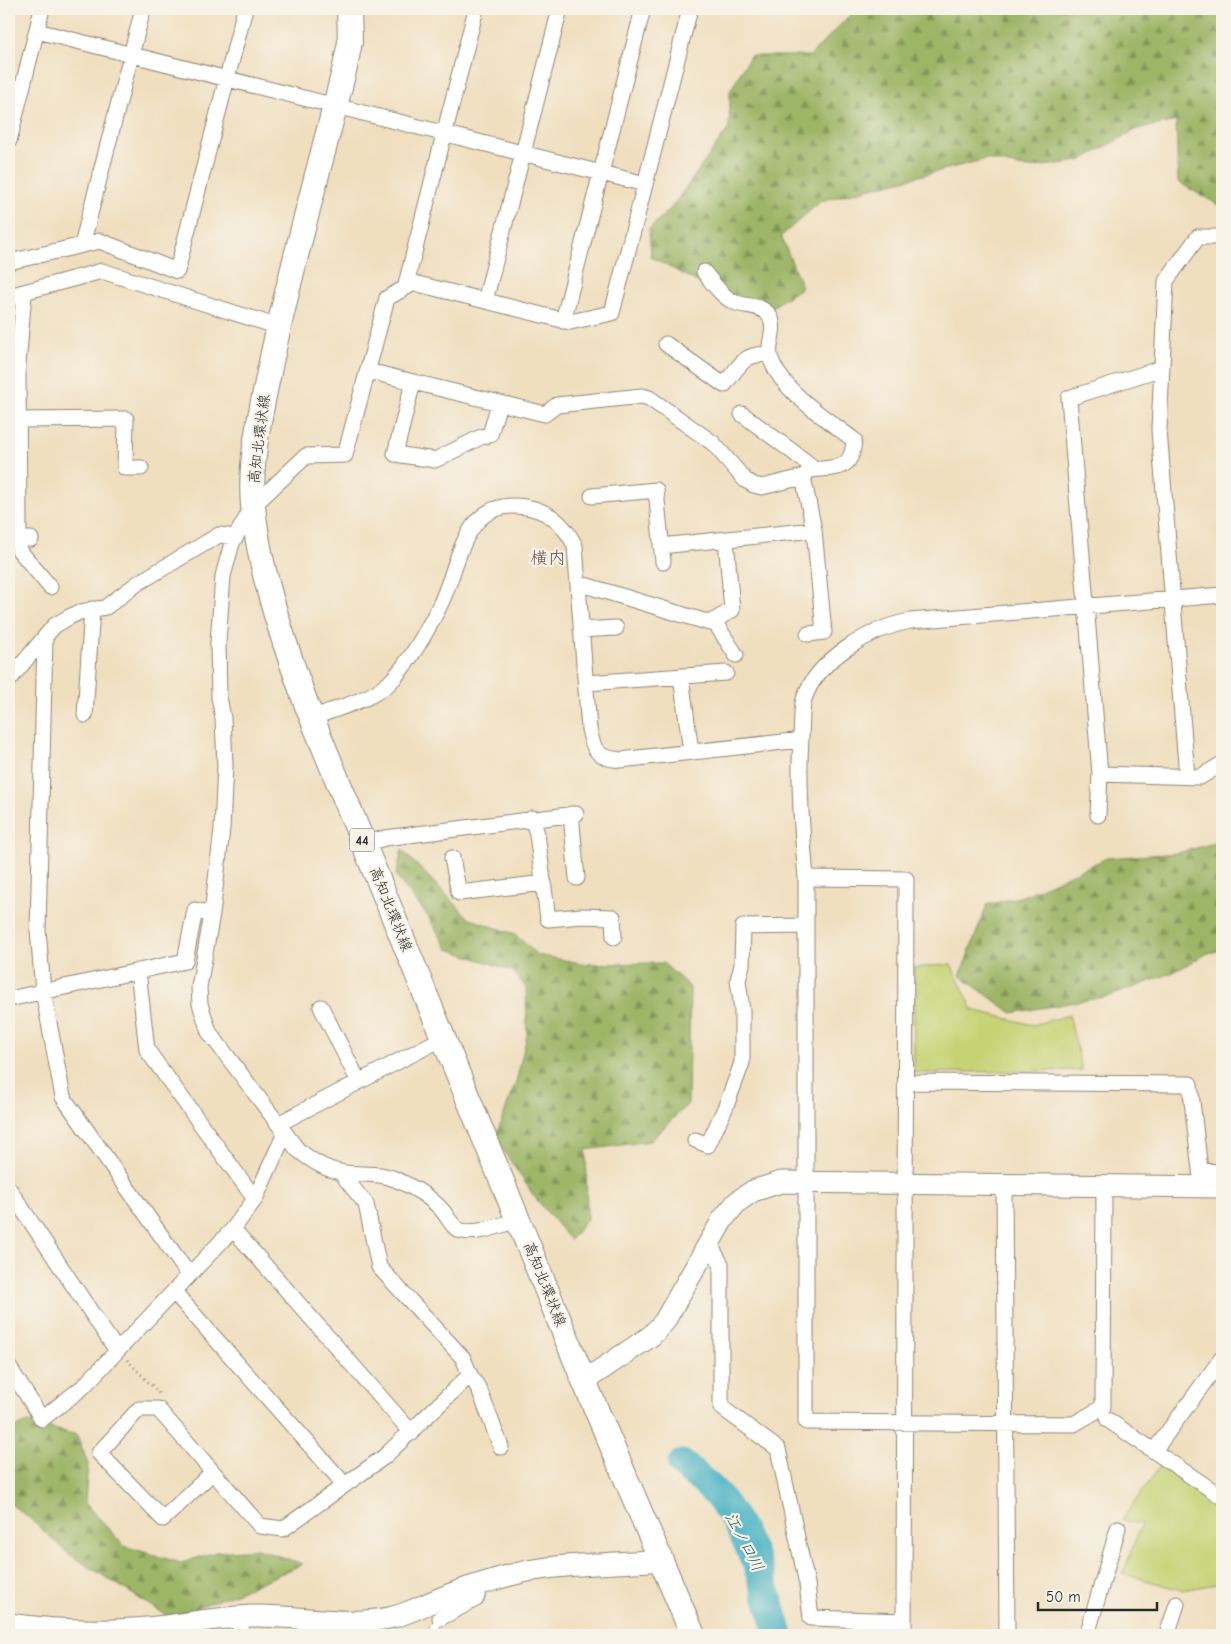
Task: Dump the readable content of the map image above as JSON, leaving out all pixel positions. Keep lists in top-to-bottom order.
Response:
{
  "streets": {
    "main road": ["高知北環状線", "44"]
  },
  "districts": ["横内"],
  "water": ["江ノ口川"],
  "scale_bar": "50 m"
}
